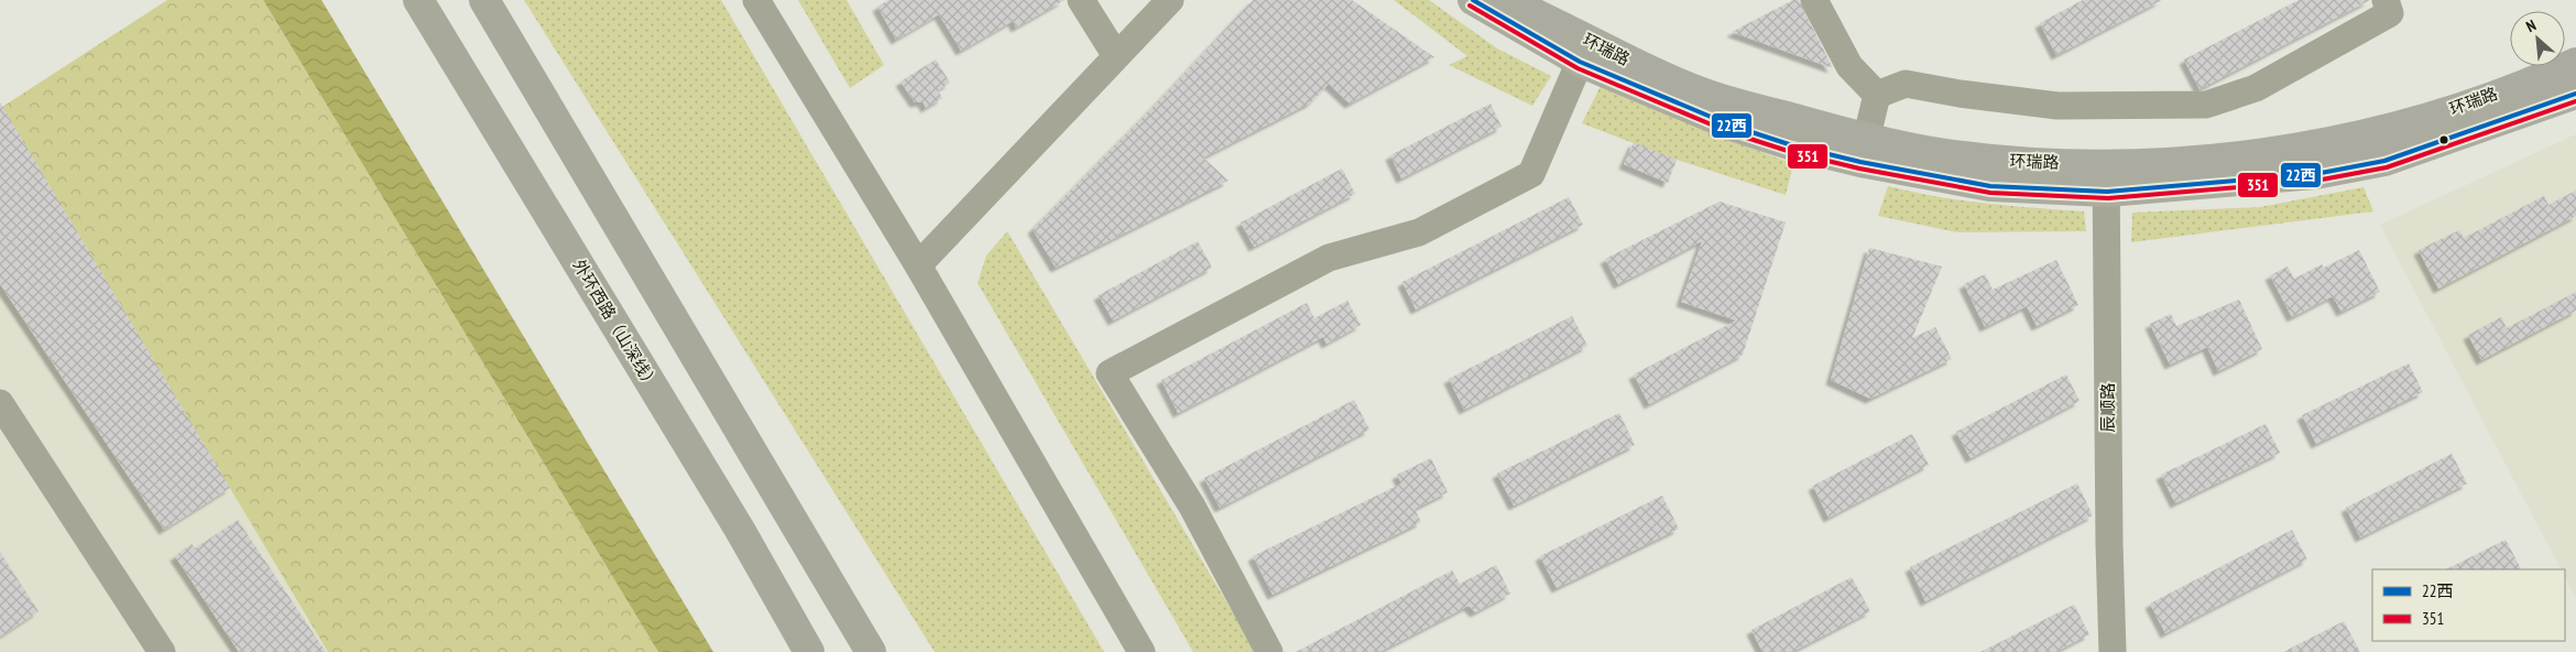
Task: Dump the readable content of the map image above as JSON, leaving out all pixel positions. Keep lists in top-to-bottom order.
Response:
{
  "streets": {
    "highway": ["外环西路（山深线）"],
    "main road": ["环瑞路"],
    "street": ["辰顺路"]
  },
  "crossings": [
    ["环瑞路", "辰顺路"]
  ],
  "lines": ["transit line 22西", "transit line 351"],
  "legend": ["22西", "351"],
  "north": "top left"
}
